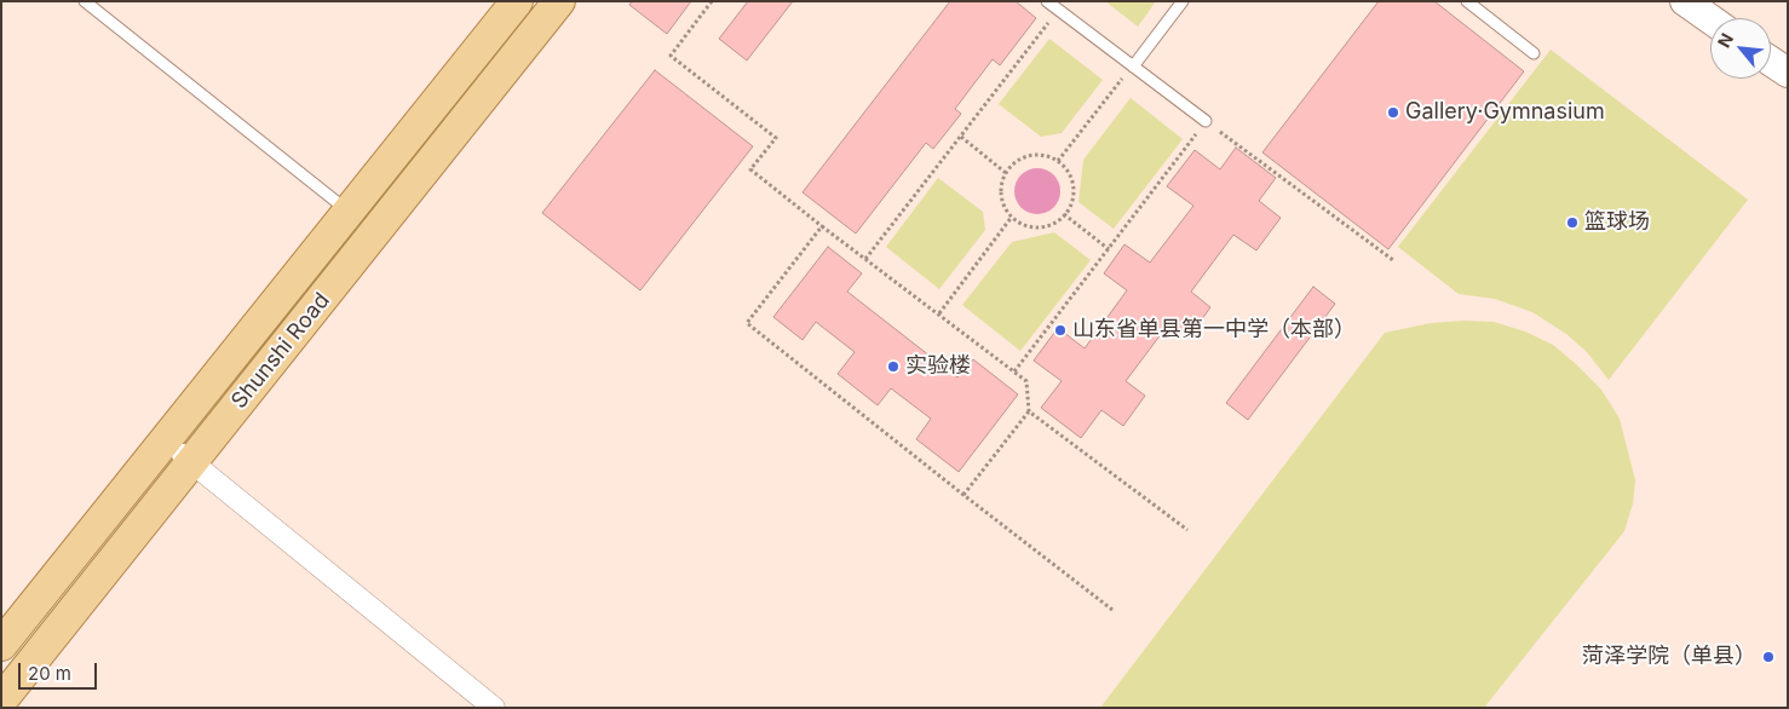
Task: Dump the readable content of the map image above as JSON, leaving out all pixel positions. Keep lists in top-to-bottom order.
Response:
{
  "streets": {
    "main road": ["Shunshi Road"]
  },
  "places": [
    "Gallery·Gymnasium",
    "篮球场",
    "山东省单县第一中学（本部）",
    "实验楼",
    "菏泽学院（单县）"
  ],
  "scale_bar": "20 m",
  "north": "top left"
}
